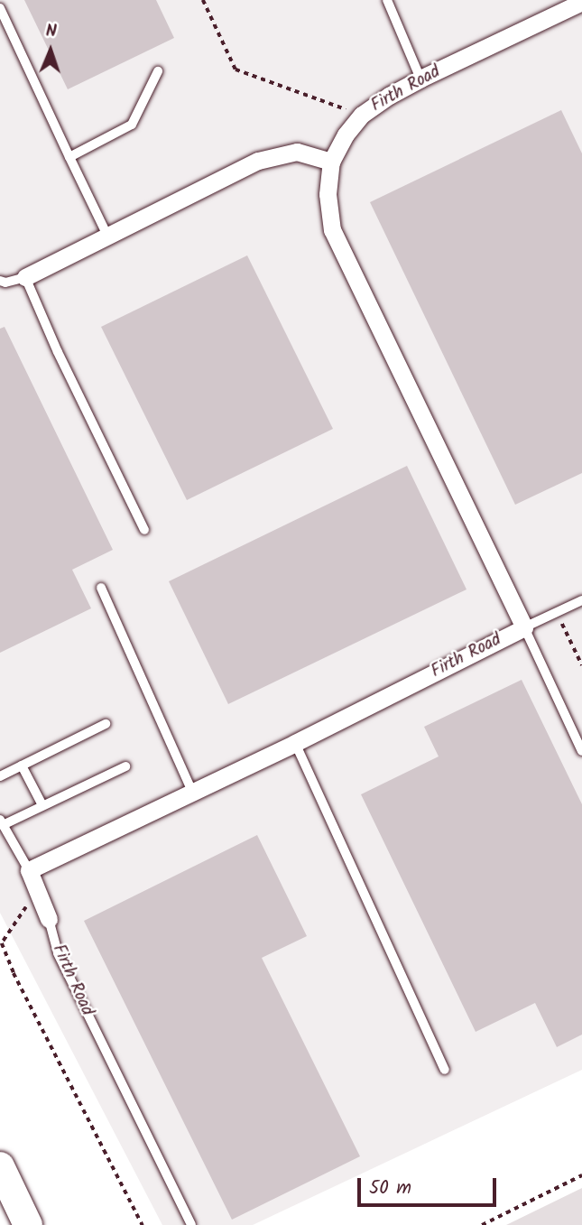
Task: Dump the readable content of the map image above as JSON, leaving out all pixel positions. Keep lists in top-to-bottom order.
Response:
{
  "streets": {
    "street": ["Firth Road"]
  },
  "scale_bar": "50 m",
  "north": "top"
}
